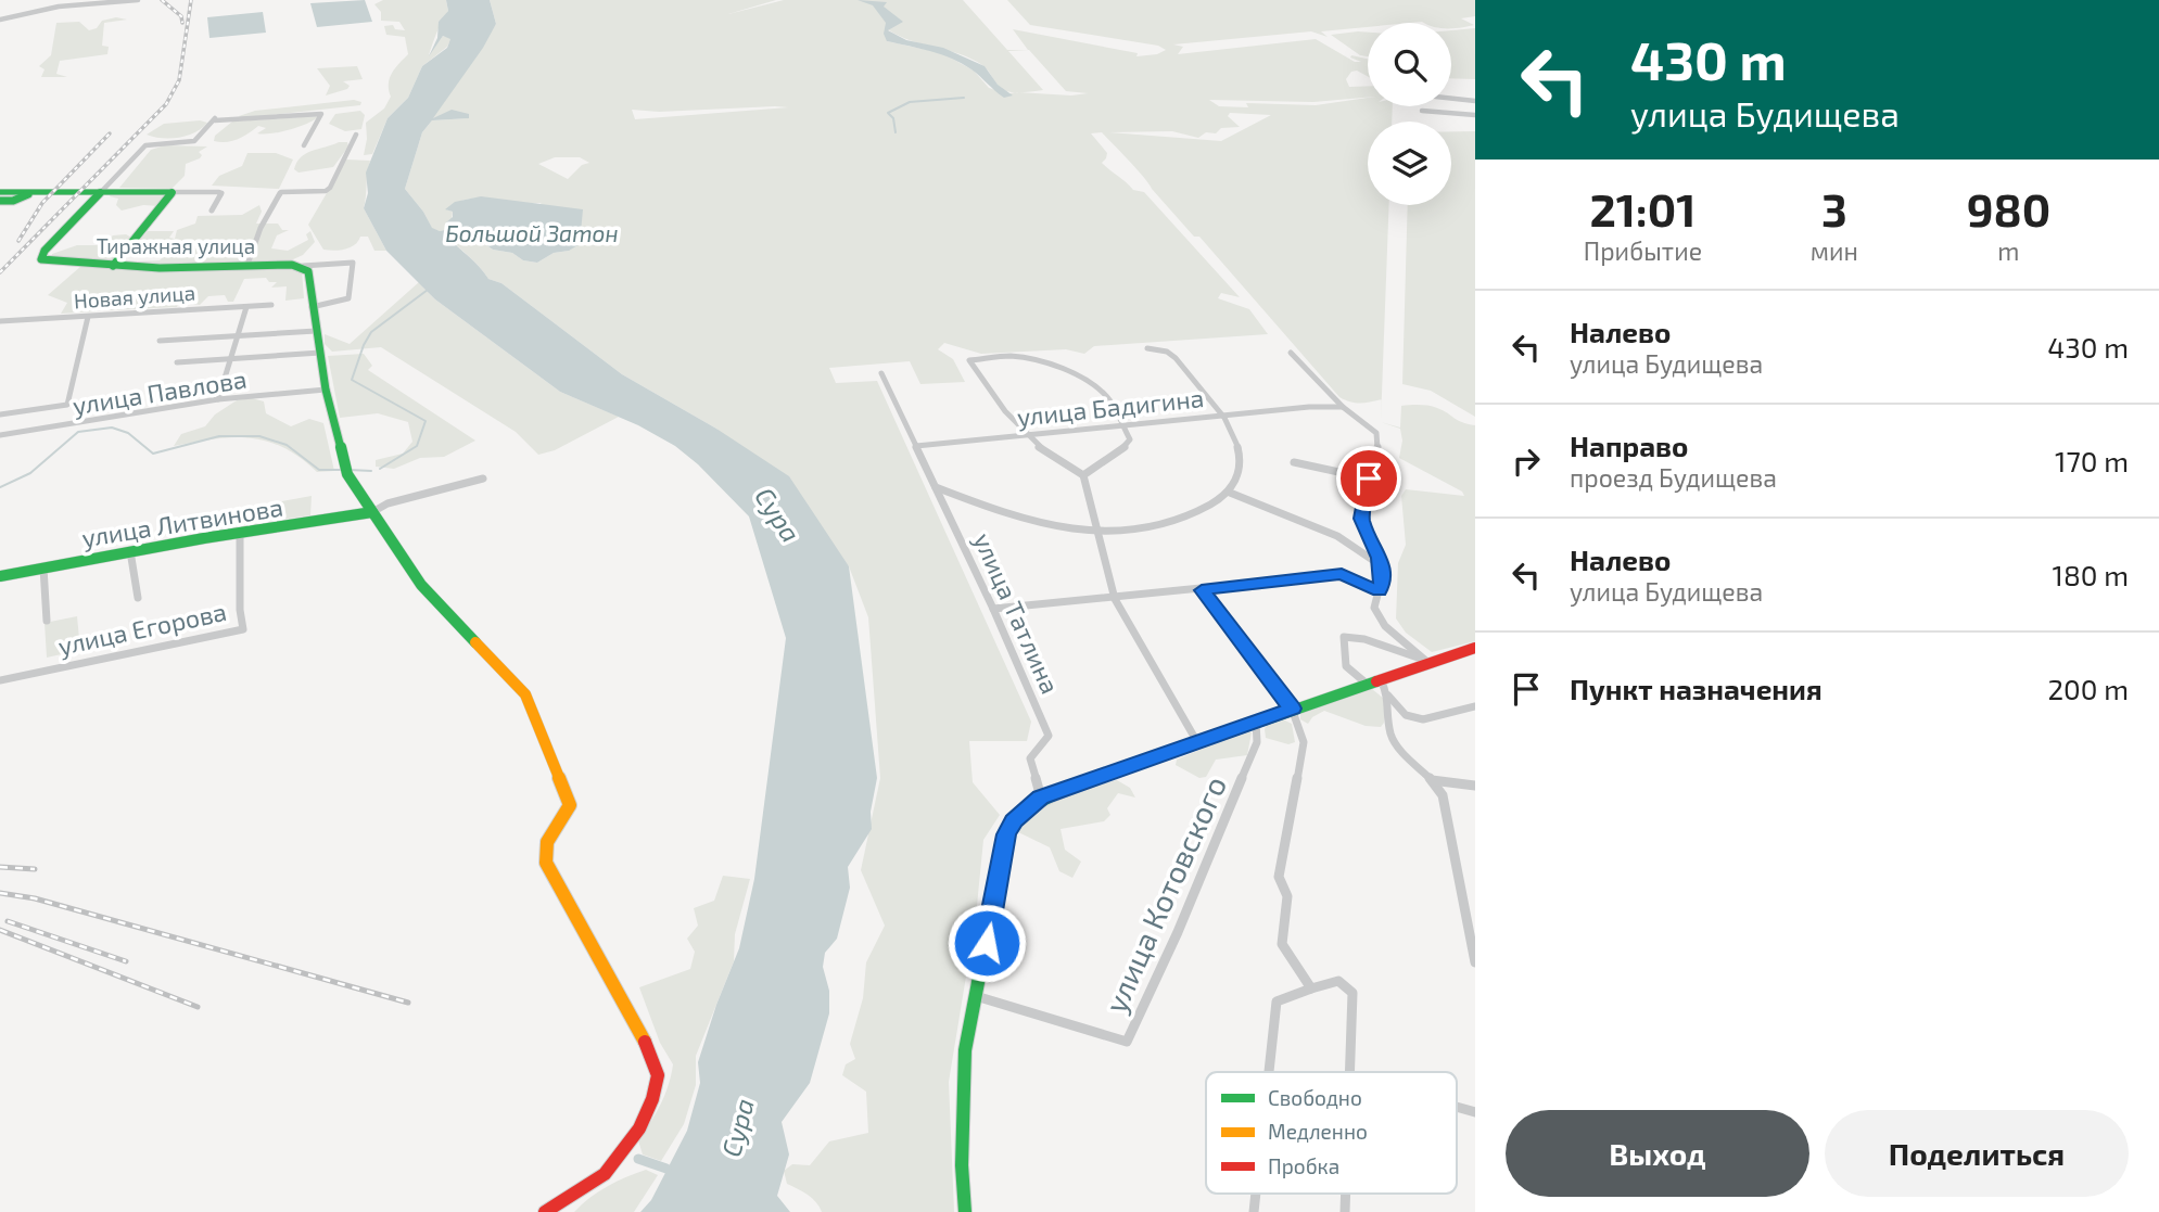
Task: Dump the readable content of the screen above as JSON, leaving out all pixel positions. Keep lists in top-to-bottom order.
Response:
{
  "streets": {
    "main road": ["Тиражная улица", "улица Литвинова"],
    "street": [
      "Новая улица",
      "улица Павлова",
      "улица Бадигина",
      "улица Татлина",
      "улица Егорова",
      "улица Котовского"
    ]
  },
  "crossings": [
    ["улица Бадигина", "улица Татлина"],
    ["улица Литвинова", "улица Егорова"]
  ],
  "water": ["Большой Затон", "Сура"],
  "legend": ["Свободно", "Медленно", "Пробка"],
  "page": {
    "turn": ["430 m", "улица Будищева"],
    "eta": [
      "21:01",
      "Прибытие",
      "3",
      "мин",
      "980",
      "m"
    ],
    "list": [
      {
        "name": "Налево",
        "note": "улица Будищева",
        "value": "430 m"
      },
      {
        "name": "Направо",
        "note": "проезд Будищева",
        "value": "170 m"
      },
      {
        "name": "Налево",
        "note": "улица Будищева",
        "value": "180 m"
      },
      {
        "name": "Пункт назначения",
        "value": "200 m"
      }
    ],
    "buttons": ["Выход", "Поделиться"]
  }
}
